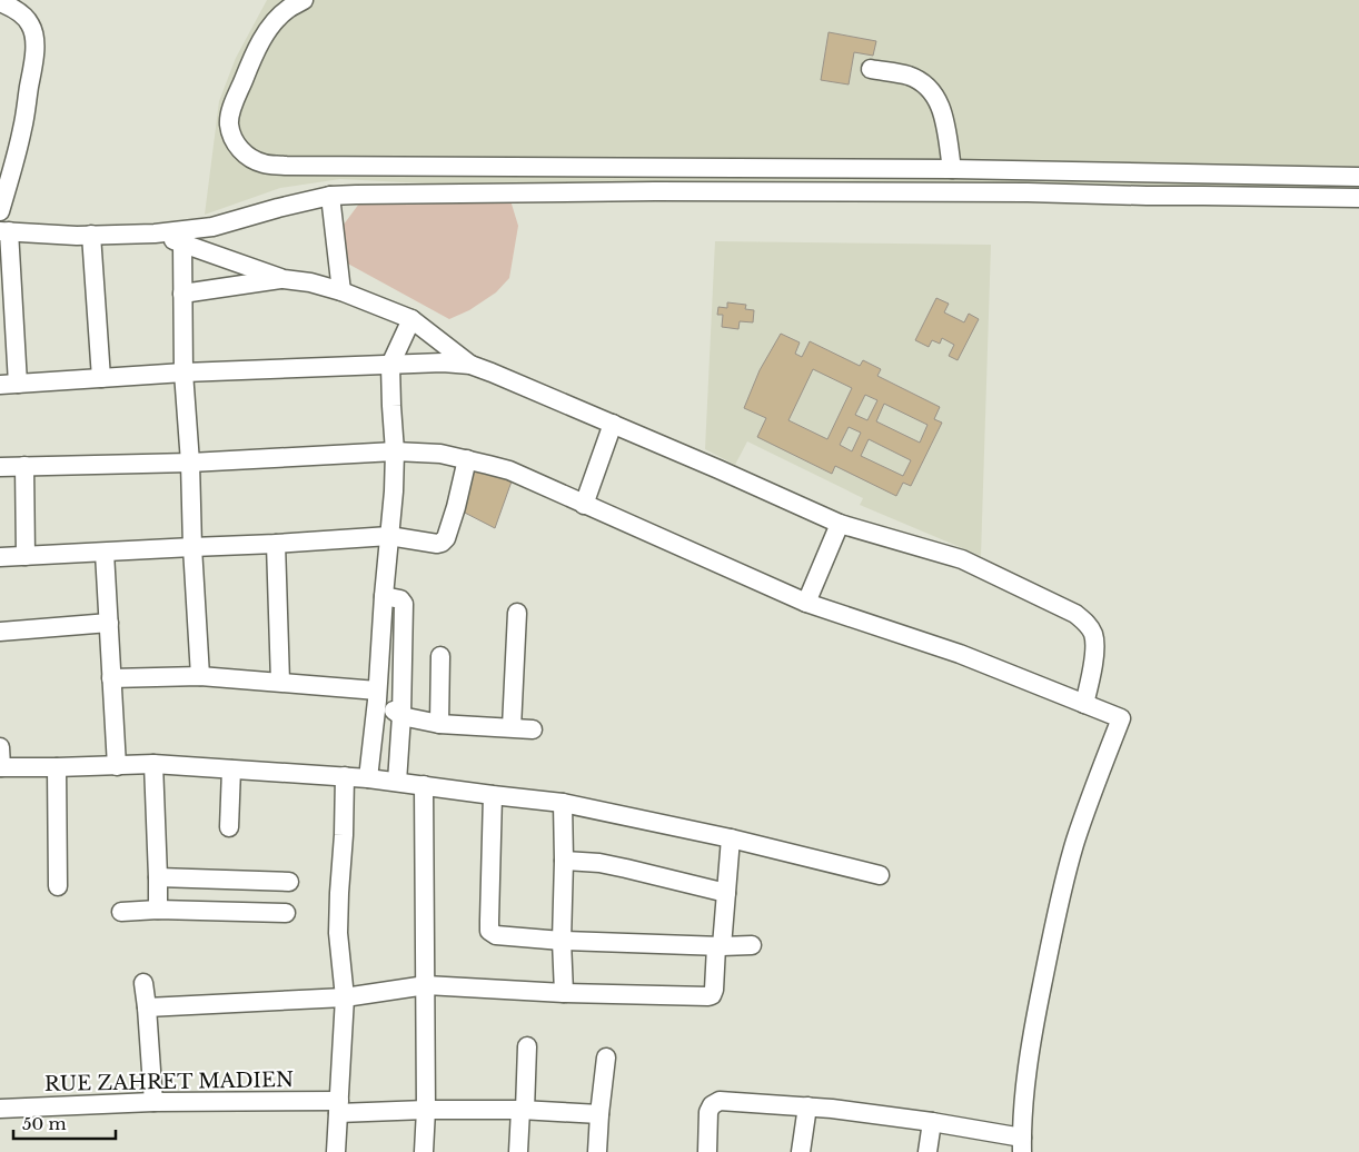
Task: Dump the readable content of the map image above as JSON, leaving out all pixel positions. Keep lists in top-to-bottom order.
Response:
{
  "streets": {
    "street": ["RUE ZAHRET MADIEN"]
  },
  "scale_bar": "50 m"
}
